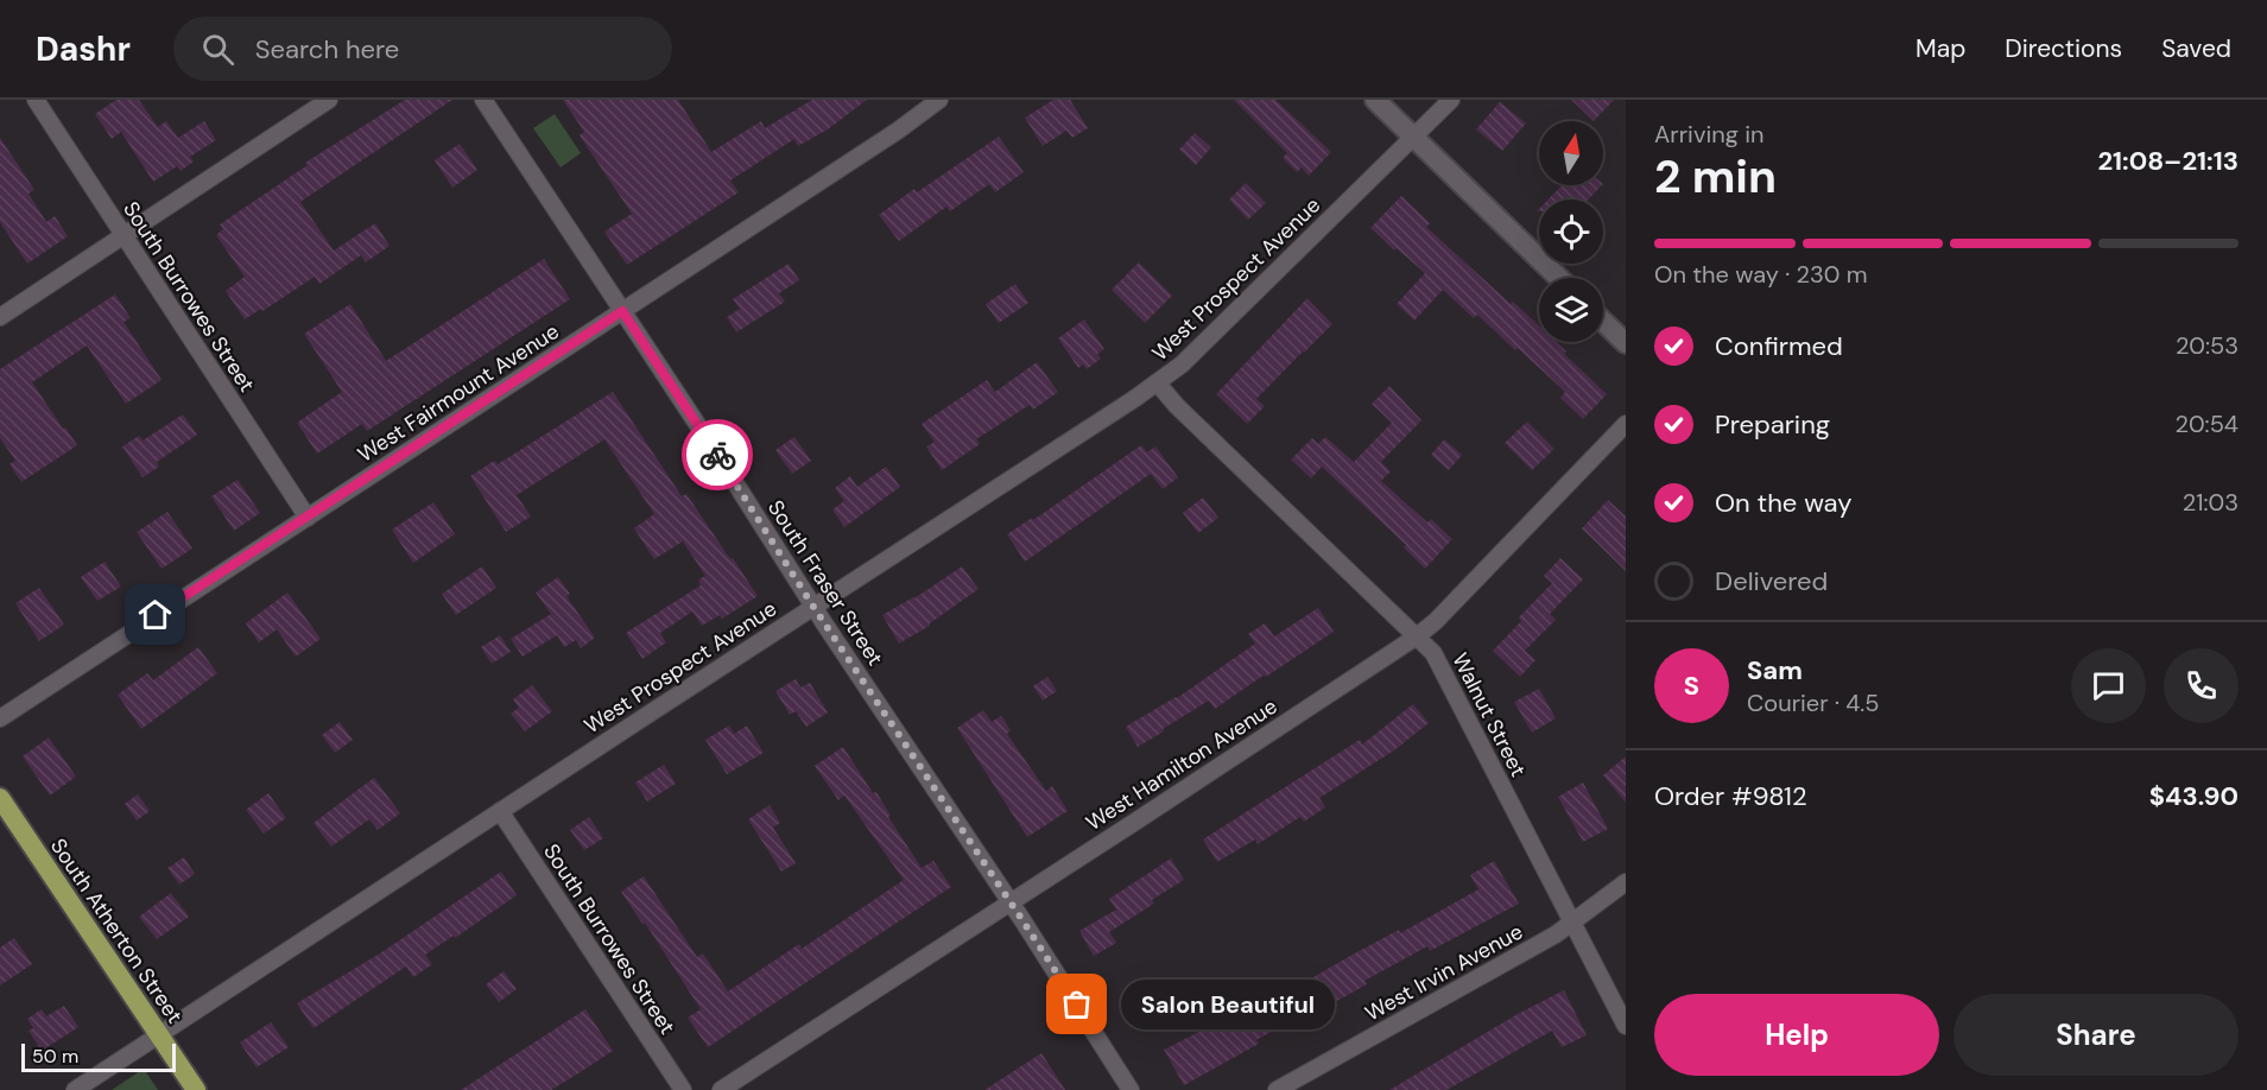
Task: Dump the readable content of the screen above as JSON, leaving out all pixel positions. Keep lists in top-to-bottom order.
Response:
{
  "streets": {
    "main road": ["South Atherton Street"],
    "street": [
      "West Prospect Avenue",
      "South Burrowes Street",
      "West Fairmount Avenue",
      "South Fraser Street",
      "Walnut Street",
      "West Hamilton Avenue",
      "West Irvin Avenue"
    ]
  },
  "crossings": [
    ["West Prospect Avenue", "South Burrowes Street"],
    ["West Prospect Avenue", "South Fraser Street"],
    ["West Prospect Avenue", "Walnut Street"],
    ["West Prospect Avenue", "South Atherton Street"],
    ["South Burrowes Street", "West Fairmount Avenue"],
    ["West Fairmount Avenue", "South Fraser Street"],
    ["South Fraser Street", "West Hamilton Avenue"],
    ["Walnut Street", "West Hamilton Avenue"],
    ["Walnut Street", "West Irvin Avenue"]
  ],
  "places": ["Salon Beautiful"],
  "scale_bar": "50 m",
  "north": "top",
  "page": {
    "header": "Dashr",
    "search": "Search here",
    "nav": ["Map", "Directions", "Saved"],
    "heading": ["2 min", "Arriving in", "21:08–21:13"],
    "panel": [
      "Sam",
      "Courier · 4.5",
      "Order #9812",
      "$43.90"
    ],
    "bar": "On the way · 230 m",
    "list": [
      ["Confirmed", "20:53"],
      ["Preparing", "20:54"],
      ["On the way", "21:03"],
      "Delivered"
    ],
    "round": "S",
    "bubble": "Salon Beautiful",
    "buttons": ["Help", "Share"],
    "scale": "50 m"
  }
}
